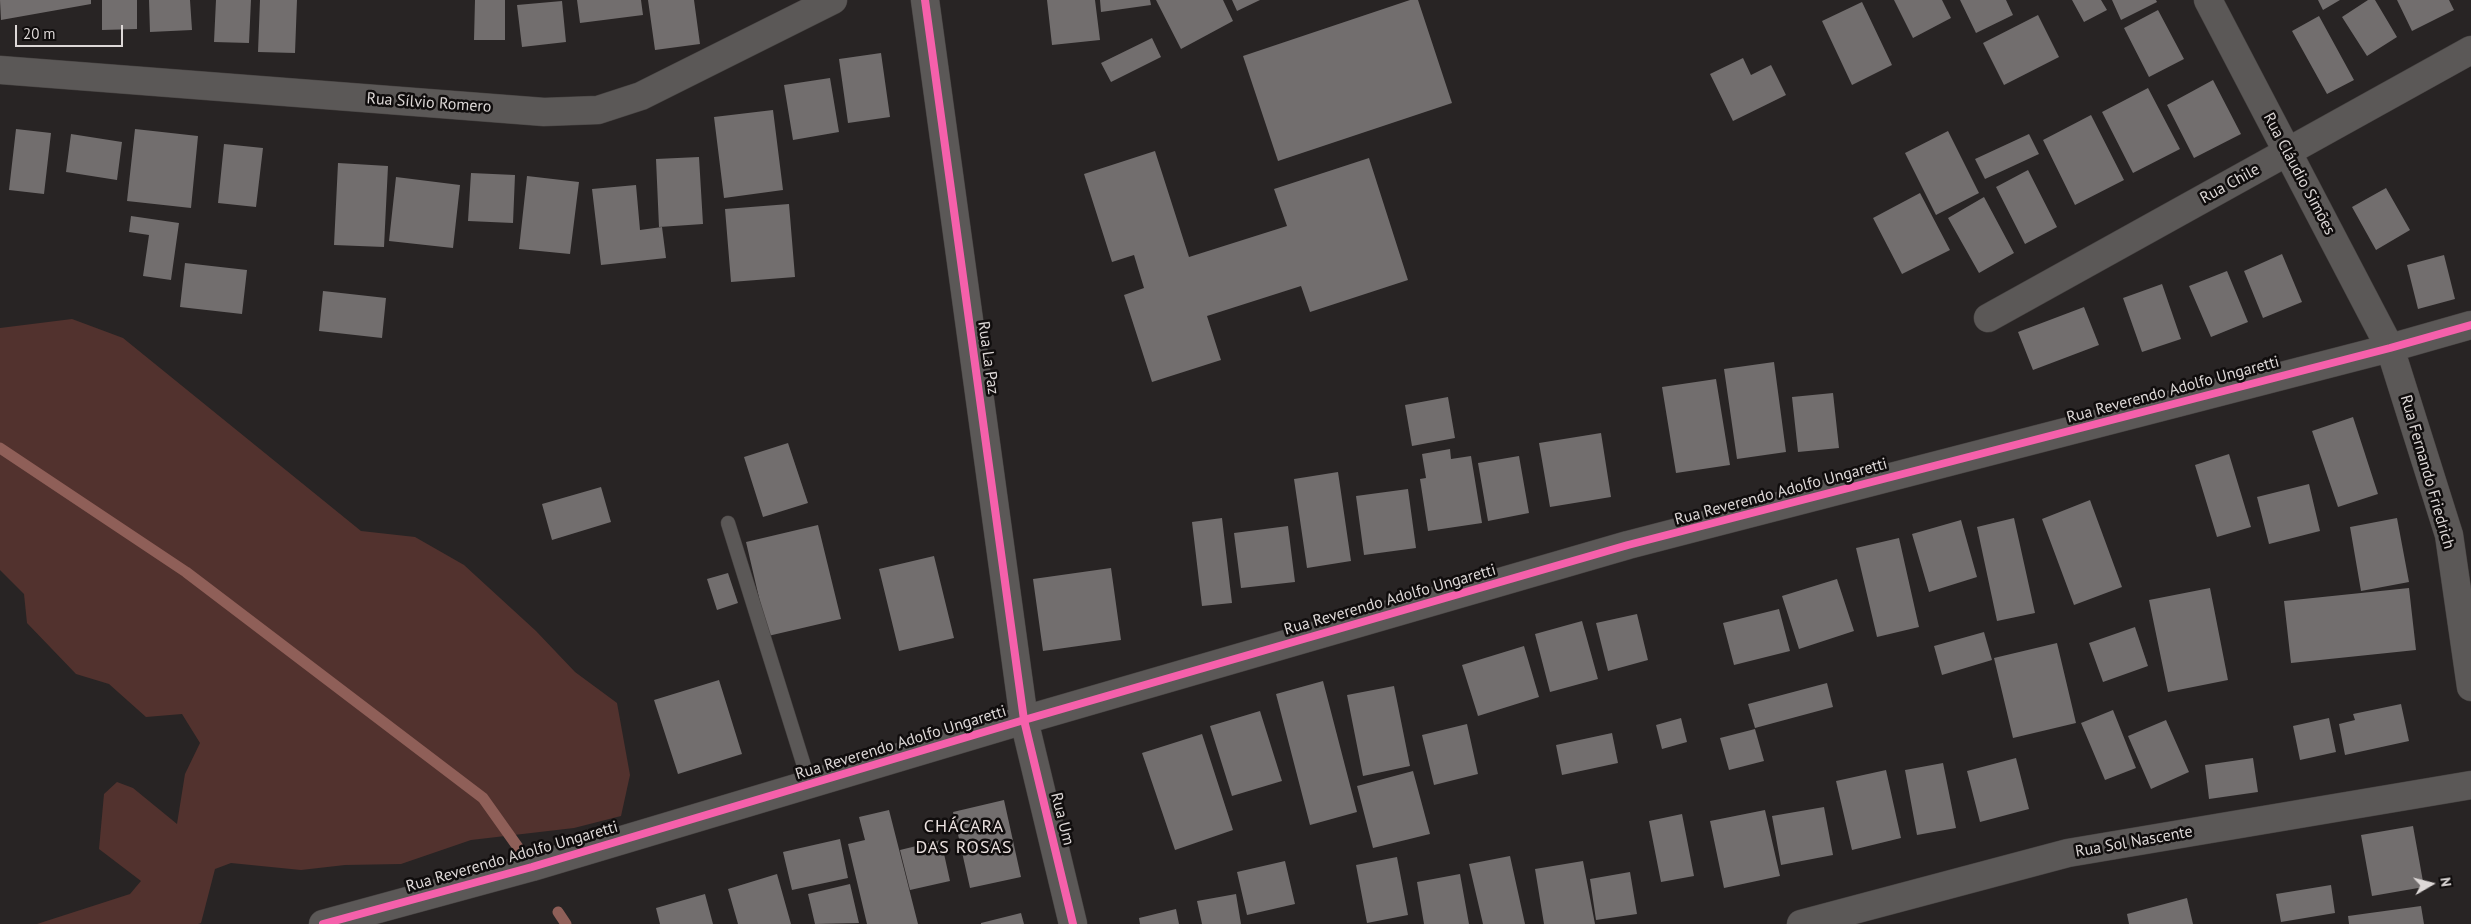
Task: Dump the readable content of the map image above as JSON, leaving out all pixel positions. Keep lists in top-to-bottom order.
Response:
{
  "streets": {
    "street": [
      "Rua Sílvio Romero",
      "Rua Cláudio Simões",
      "Rua Chile",
      "Rua La Paz",
      "Rua Reverendo Adolfo Ungaretti",
      "Rua Fernando Friedrich",
      "Rua Um",
      "Rua Sol Nascente"
    ]
  },
  "crossings": [
    ["Rua Cláudio Simões", "Rua Chile"],
    ["Rua Cláudio Simões", "Rua Reverendo Adolfo Ungaretti"],
    ["Rua Cláudio Simões", "Rua Fernando Friedrich"],
    ["Rua La Paz", "Rua Reverendo Adolfo Ungaretti"],
    ["Rua La Paz", "Rua Um"],
    ["Rua Reverendo Adolfo Ungaretti", "Rua Fernando Friedrich"],
    ["Rua Reverendo Adolfo Ungaretti", "Rua Um"]
  ],
  "districts": ["CHÁCARA DAS ROSAS"],
  "scale_bar": "20 m",
  "north": "right"
}
